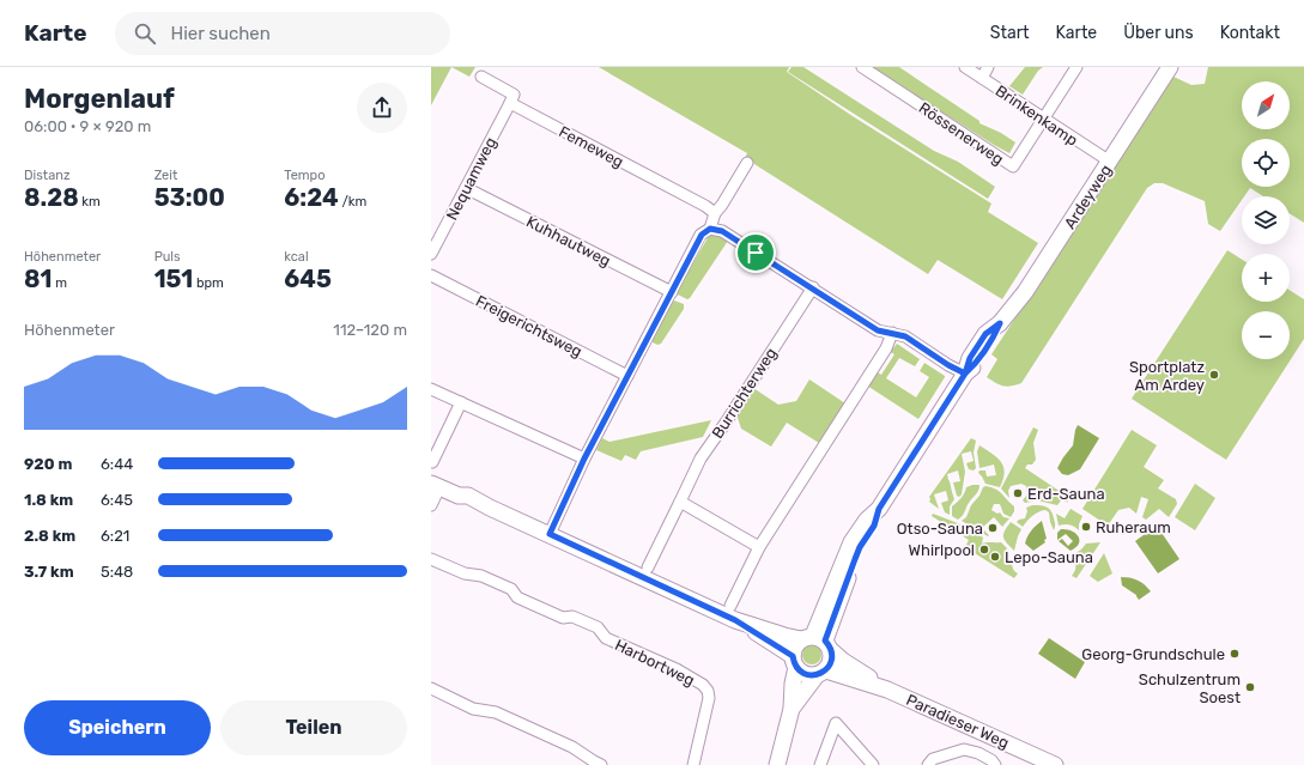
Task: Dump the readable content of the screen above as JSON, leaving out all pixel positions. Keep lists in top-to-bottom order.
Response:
{
  "streets": {
    "main road": ["Ardeyweg", "Paradieser Weg"],
    "street": [
      "Brinkenkamp",
      "Rössenerweg",
      "Femeweg",
      "Nequamweg",
      "Kuhhautweg",
      "Freigerichtsweg",
      "Burrichterweg",
      "Harbortweg"
    ]
  },
  "crossings": [
    ["Brinkenkamp", "Rössenerweg"],
    ["Brinkenkamp", "Ardeyweg"],
    ["Femeweg", "Nequamweg"],
    ["Nequamweg", "Kuhhautweg"],
    ["Ardeyweg", "Paradieser Weg"]
  ],
  "places": [
    "Sportplatz Am Ardey",
    "Erd-Sauna",
    "Ruheraum",
    "Otso-Sauna",
    "Whirlpool",
    "Lepo-Sauna",
    "Georg-Grundschule",
    "Schulzentrum Soest"
  ],
  "north": "top right",
  "page": {
    "header": "Karte",
    "search": "Hier suchen",
    "nav": [
      "Start",
      "Karte",
      "Über uns",
      "Kontakt"
    ],
    "heading": ["Morgenlauf", "06:00 · 9 × 920 m"],
    "map_buttons": ["+", "−"],
    "stats": [
      ["Distanz", "8.28 km"],
      ["Zeit", "53:00"],
      ["Tempo", "6:24 /km"],
      ["Höhenmeter", "81 m"],
      ["Puls", "151 bpm"],
      ["kcal", "645"]
    ],
    "chart": ["Höhenmeter", "112–120 m"],
    "list": [
      {
        "name": "920 m",
        "note": "6:44"
      },
      {
        "name": "1.8 km",
        "note": "6:45"
      },
      {
        "name": "2.8 km",
        "note": "6:21"
      },
      {
        "name": "3.7 km",
        "note": "5:48"
      }
    ],
    "buttons": ["Speichern", "Teilen"]
  }
}
